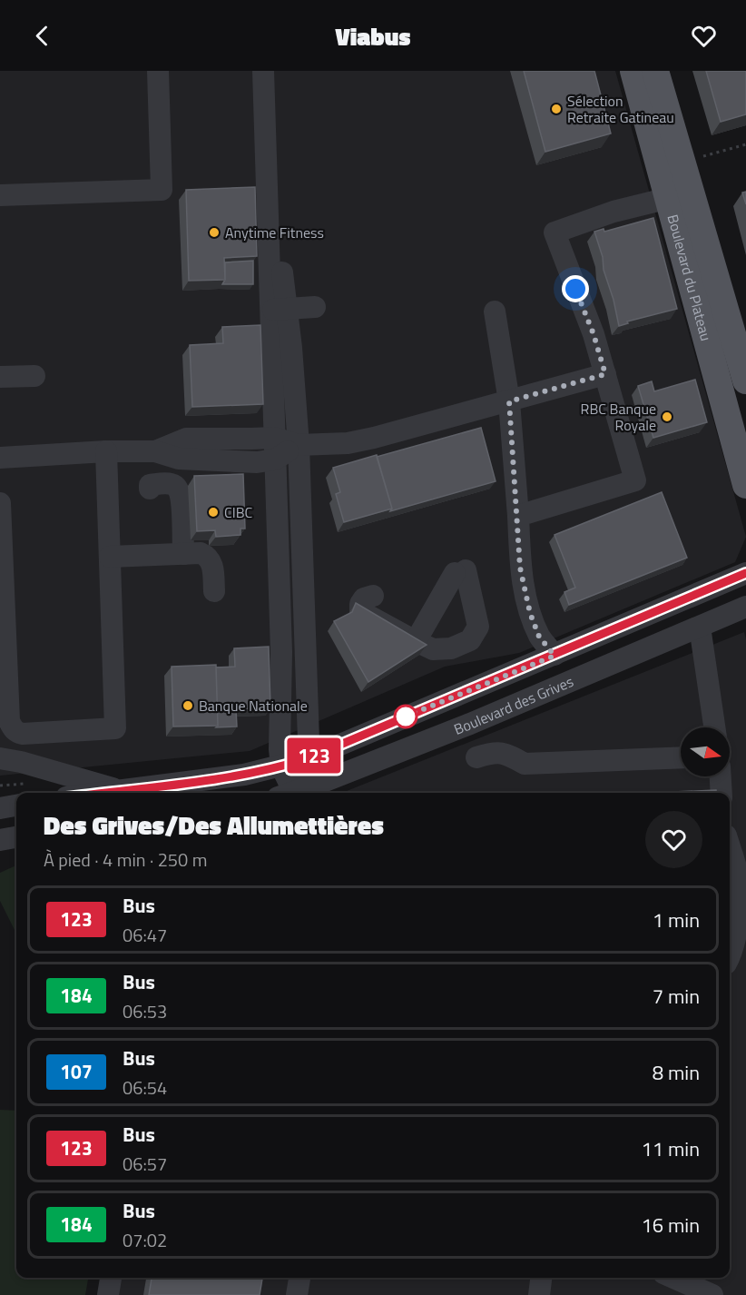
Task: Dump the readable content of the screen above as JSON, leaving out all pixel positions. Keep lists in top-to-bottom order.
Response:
{
  "streets": {
    "main road": ["Boulevard du Plateau"],
    "street": ["Boulevard des Grives"]
  },
  "places": [
    "Sélection Retraite Gatineau",
    "Anytime Fitness",
    "RBC Banque Royale",
    "CIBC",
    "Banque Nationale"
  ],
  "lines": ["bus line 123"],
  "north": "right",
  "page": {
    "header": "Viabus",
    "on_map": "123",
    "heading": ["Des Grives/Des Allumettières", "À pied · 4 min · 250 m"],
    "list": [
      {
        "mark": "123",
        "name": "Bus",
        "note": "06:47",
        "value": "1 min"
      },
      {
        "mark": "184",
        "name": "Bus",
        "note": "06:53",
        "value": "7 min"
      },
      {
        "mark": "107",
        "name": "Bus",
        "note": "06:54",
        "value": "8 min"
      },
      {
        "mark": "123",
        "name": "Bus",
        "note": "06:57",
        "value": "11 min"
      },
      {
        "mark": "184",
        "name": "Bus",
        "note": "07:02",
        "value": "16 min"
      }
    ]
  }
}
